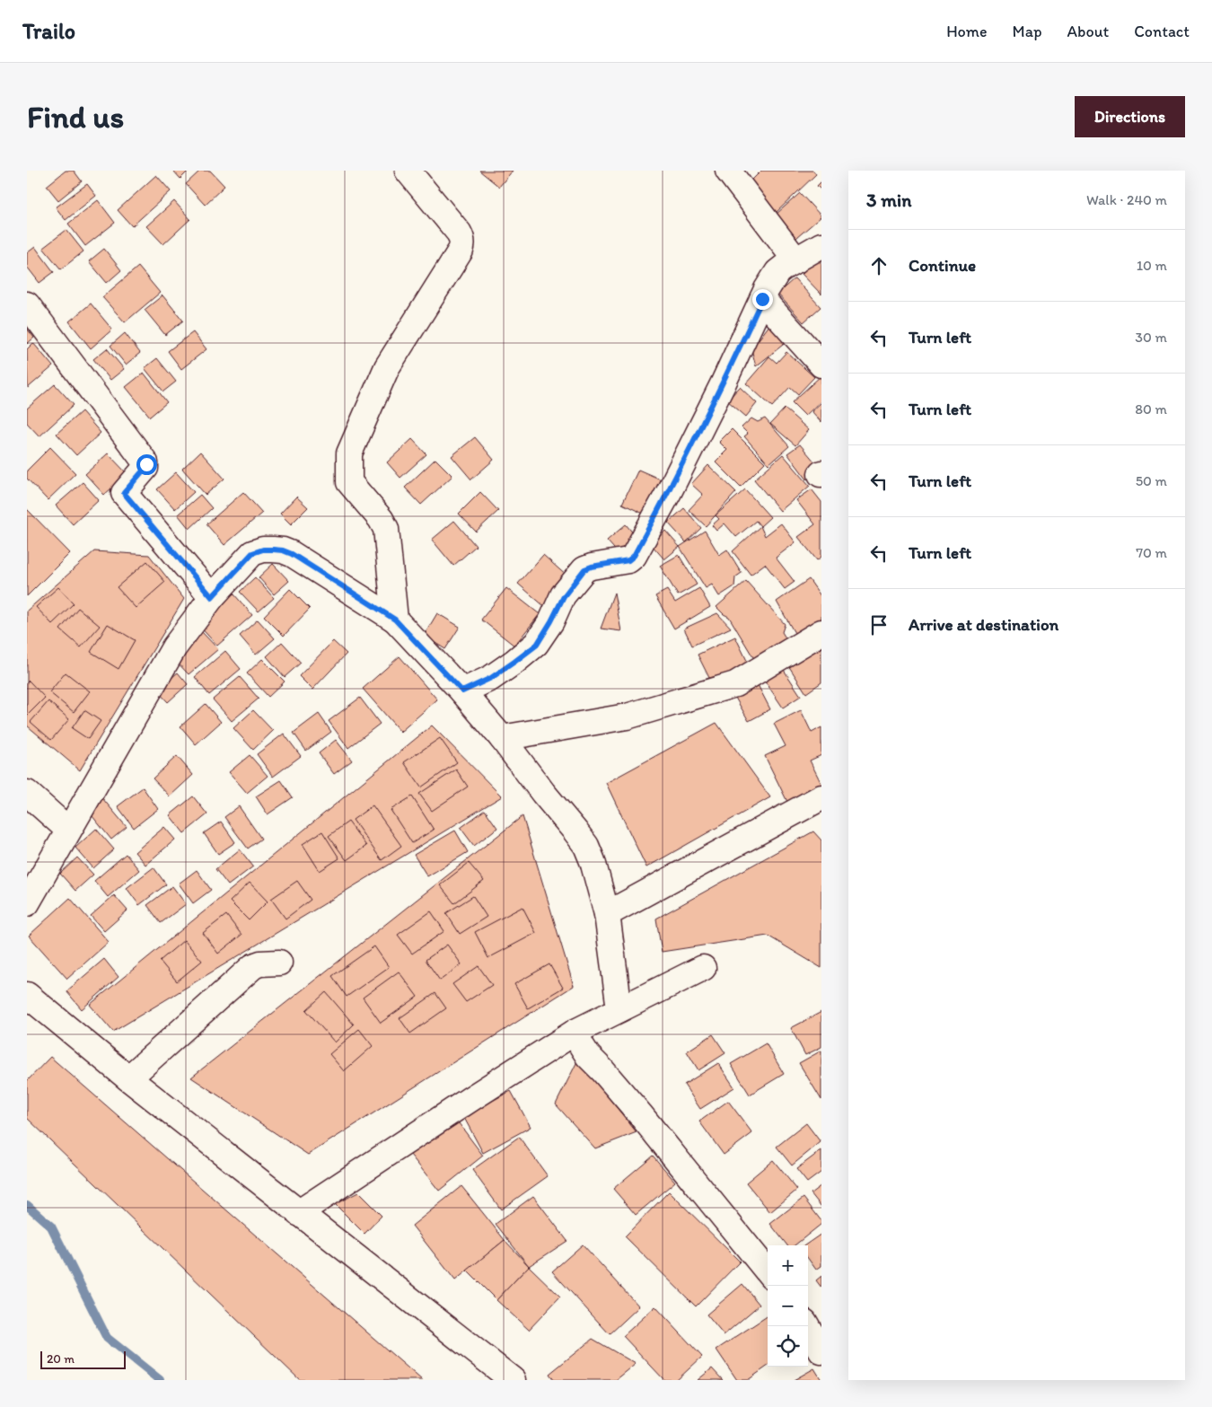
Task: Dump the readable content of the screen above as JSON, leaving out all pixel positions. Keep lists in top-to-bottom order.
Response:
{
  "scale_bar": "20 m",
  "page": {
    "header": "Trailo",
    "nav": [
      "Home",
      "Map",
      "About",
      "Contact"
    ],
    "buttons": "Directions",
    "title": "Find us",
    "heading": ["3 min", "Walk · 240 m"],
    "list": [
      ["Continue", "10 m"],
      ["Turn left", "30 m"],
      ["Turn left", "80 m"],
      ["Turn left", "50 m"],
      ["Turn left", "70 m"],
      "Arrive at destination"
    ],
    "map_buttons": ["+", "−"],
    "scale": "20 m"
  }
}
